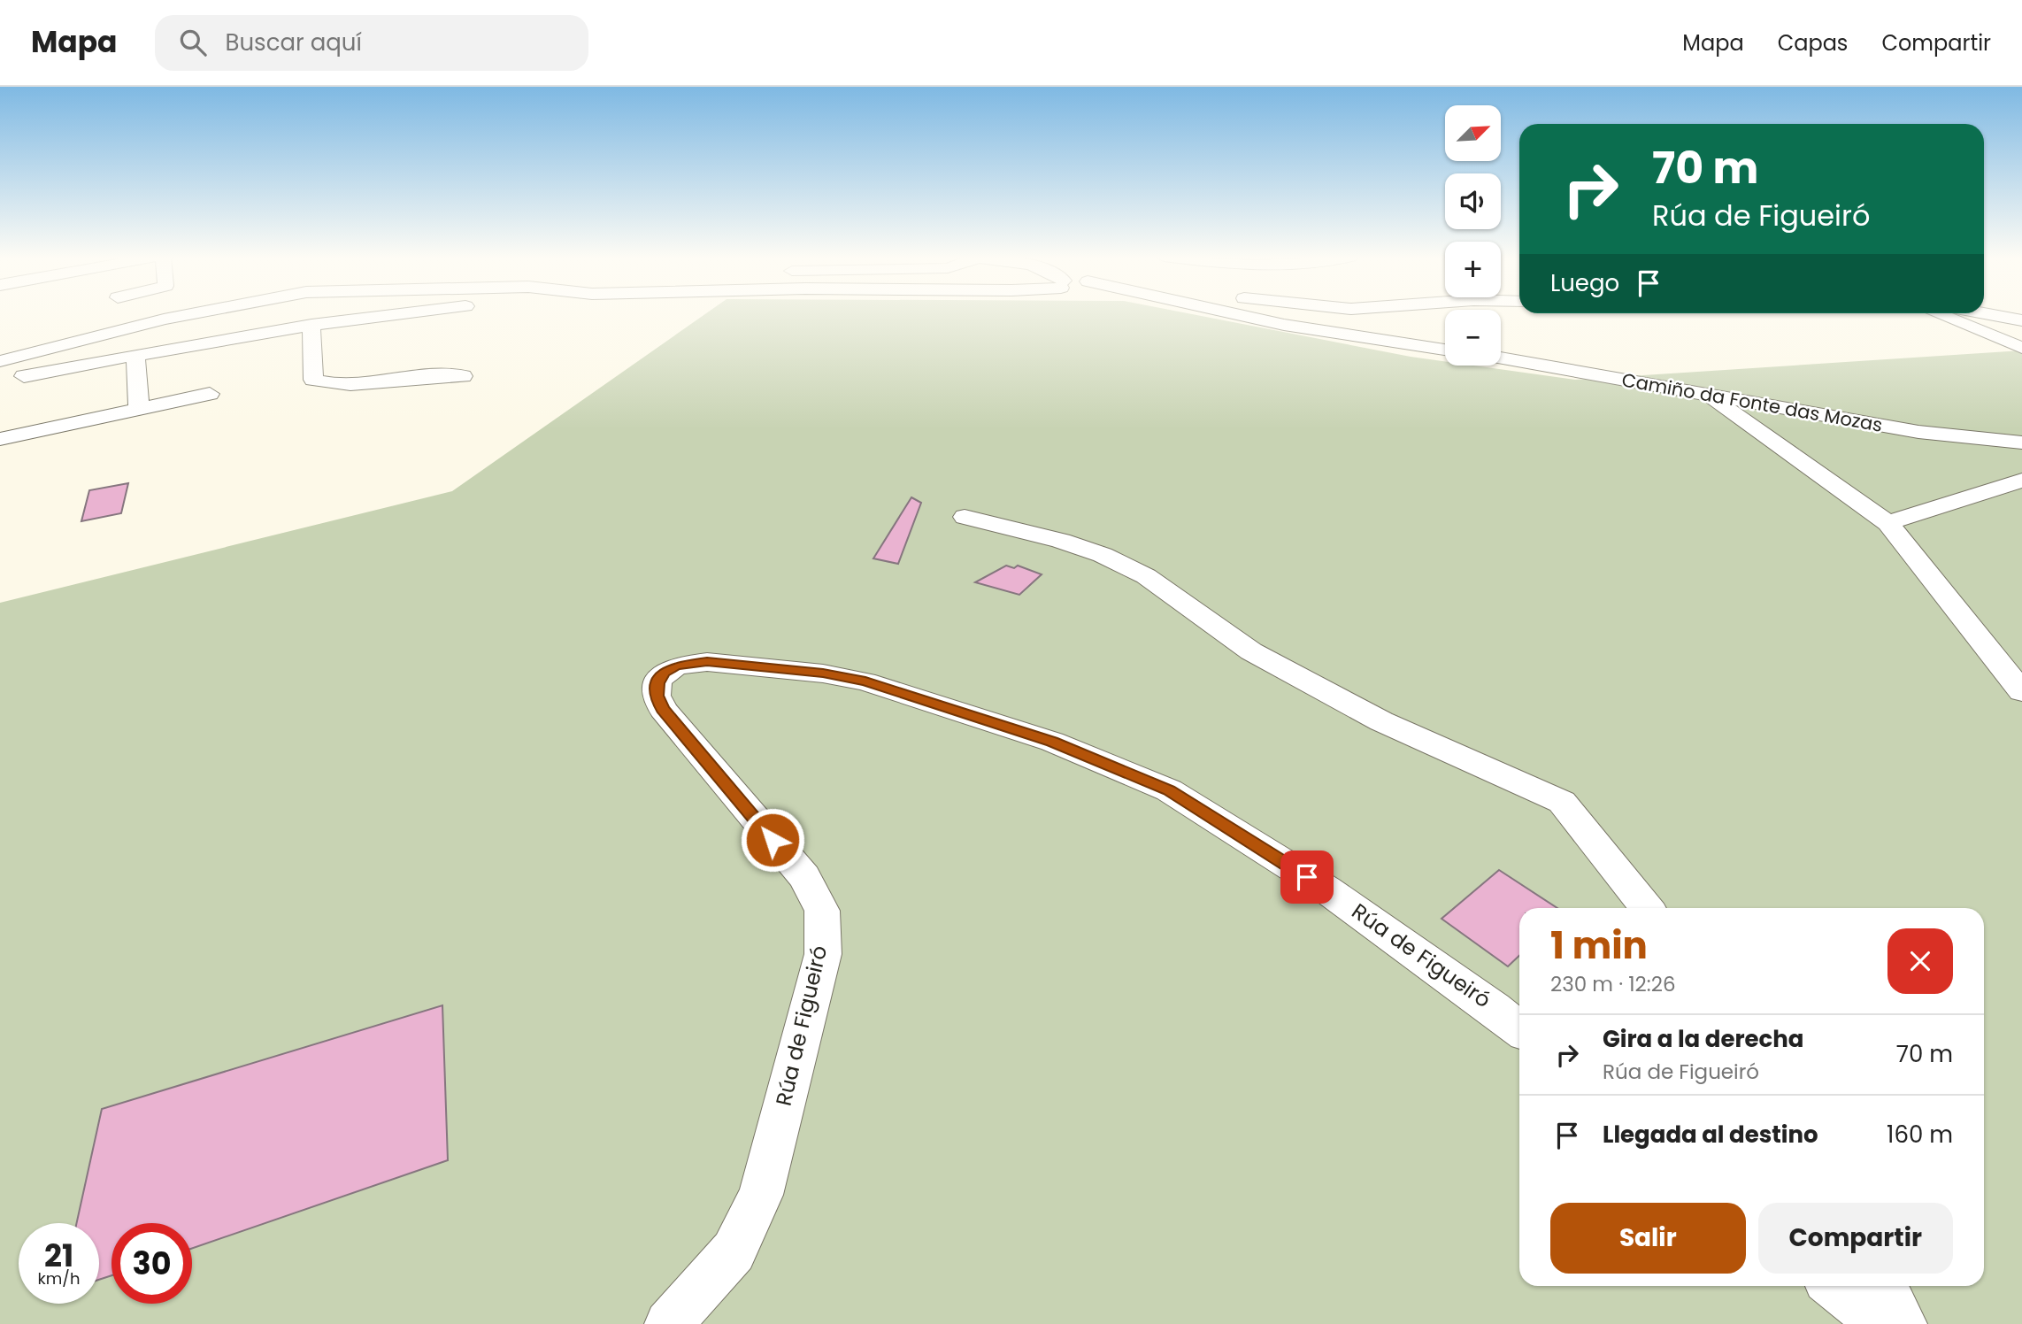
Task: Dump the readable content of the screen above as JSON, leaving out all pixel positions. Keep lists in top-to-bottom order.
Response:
{
  "streets": {
    "street": ["Camiño da Fonte das Mozas", "Rúa de Figueiró"]
  },
  "north": "top right",
  "page": {
    "header": "Mapa",
    "search": "Buscar aquí",
    "nav": ["Mapa", "Capas", "Compartir"],
    "map_buttons": ["+", "−"],
    "turn": ["70 m", "Rúa de Figueiró"],
    "then": "Luego",
    "heading": ["1 min", "230 m · 12:26"],
    "list": [
      {
        "name": "Gira a la derecha",
        "note": "Rúa de Figueiró",
        "value": "70 m"
      },
      {
        "name": "Llegada al destino",
        "value": "160 m"
      }
    ],
    "buttons": ["Salir", "Compartir"],
    "speed": "21 km/h",
    "limit": "30"
  }
}
